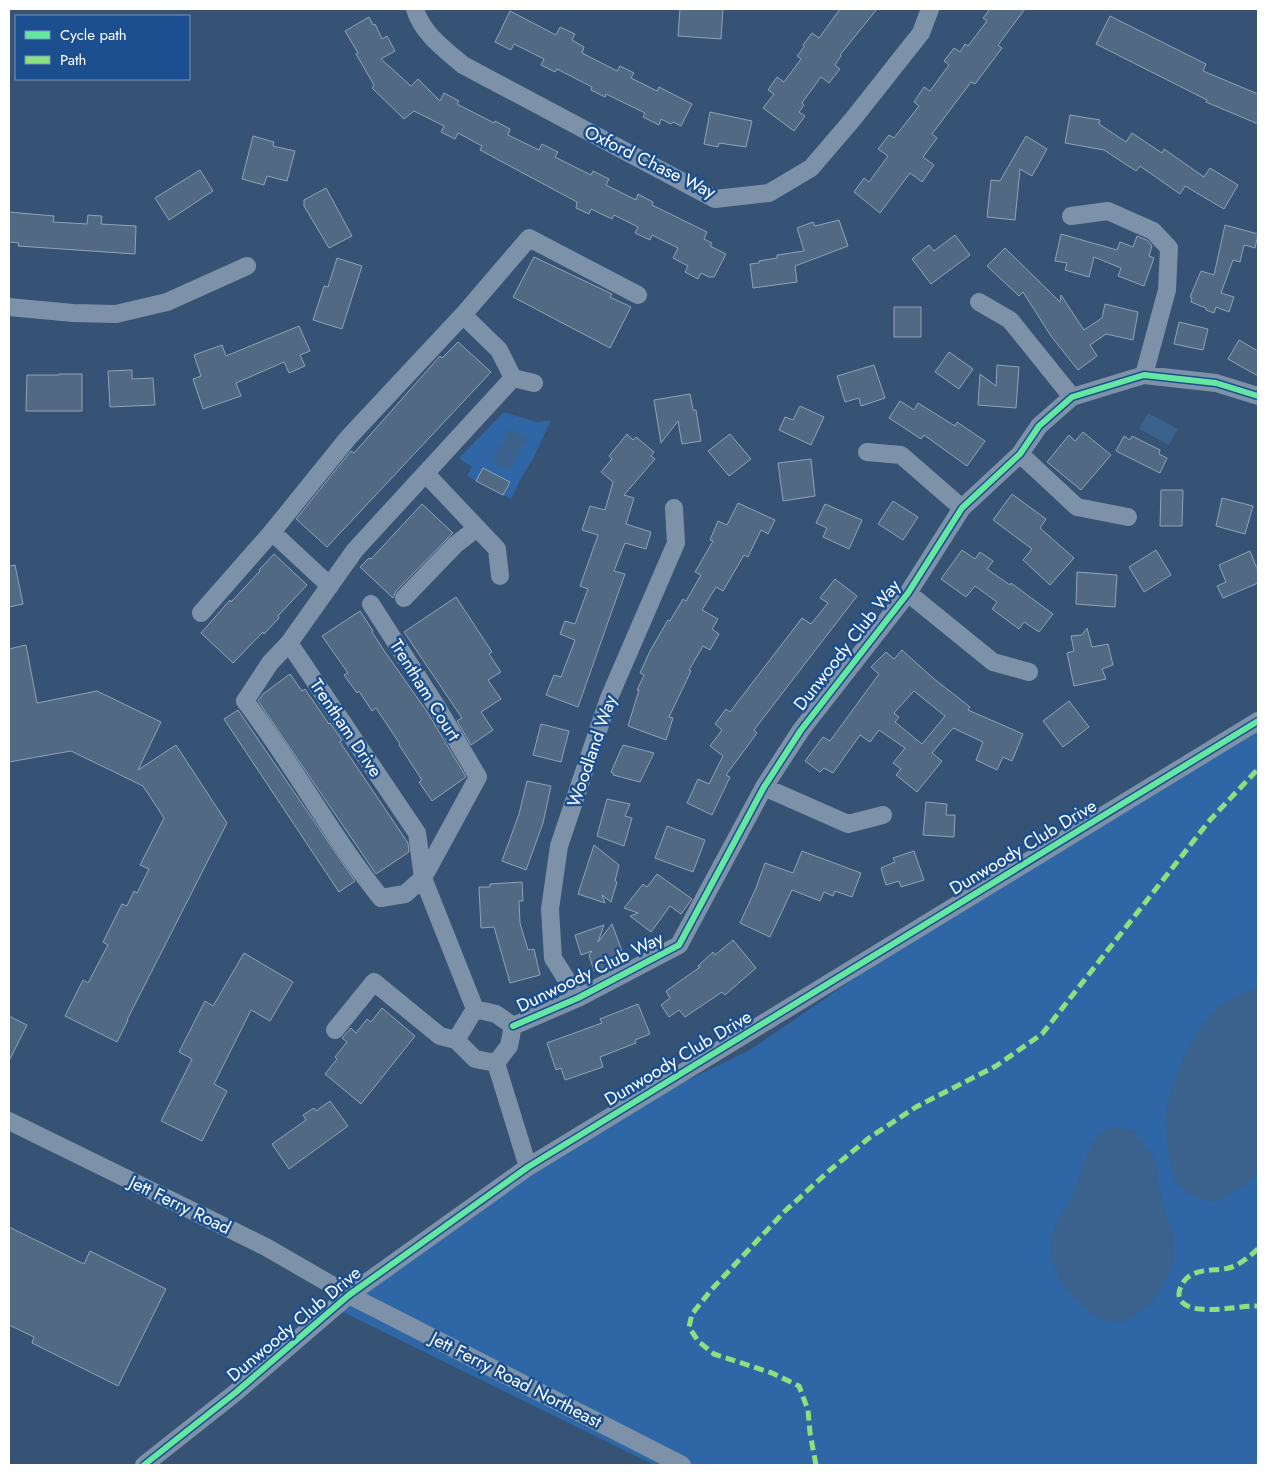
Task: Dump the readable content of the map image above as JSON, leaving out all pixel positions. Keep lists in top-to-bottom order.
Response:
{
  "streets": {
    "street": [
      "Oxford Chase Way",
      "Dunwoody Club Way",
      "Trentham Court",
      "Trentham Drive",
      "Woodland Way",
      "Dunwoody Club Drive",
      "Jett Ferry Road",
      "Jett Ferry Road Northeast"
    ]
  },
  "crossings": [
    ["Dunwoody Club Way", "Trentham Drive"],
    ["Dunwoody Club Way", "Woodland Way"],
    ["Trentham Court", "Trentham Drive"],
    ["Dunwoody Club Drive", "Jett Ferry Road"],
    ["Dunwoody Club Drive", "Jett Ferry Road Northeast"],
    ["Jett Ferry Road", "Jett Ferry Road Northeast"]
  ],
  "legend": ["Cycle path", "Path"]
}
